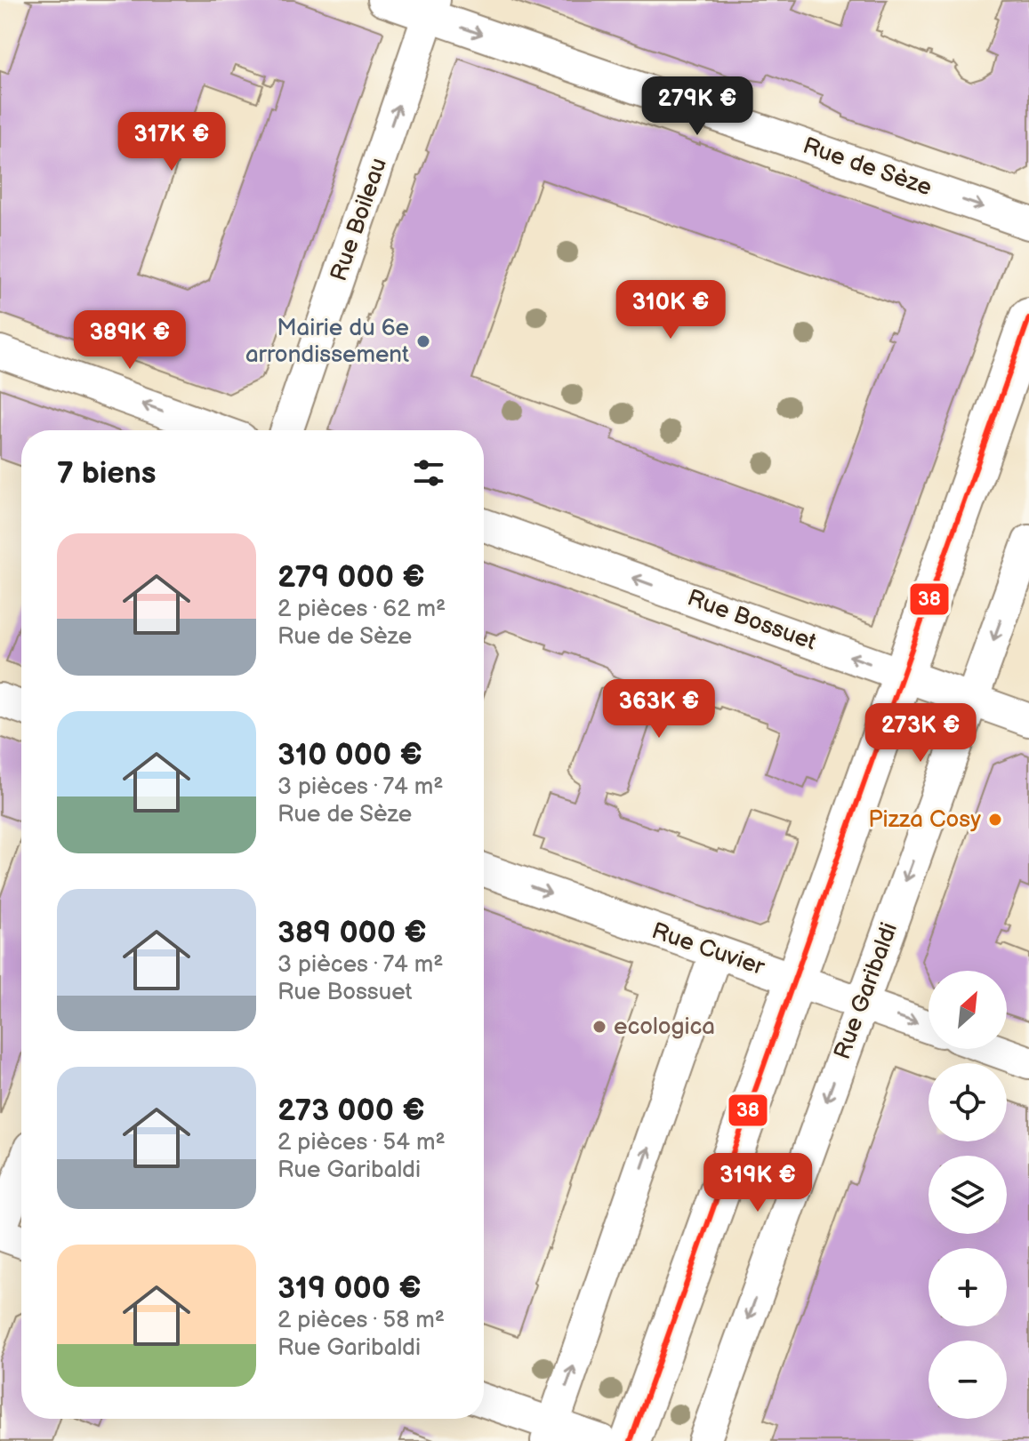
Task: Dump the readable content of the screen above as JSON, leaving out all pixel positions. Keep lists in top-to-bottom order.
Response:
{
  "streets": {
    "street": [
      "Rue de Sèze",
      "Rue Boileau",
      "Rue Bossuet",
      "Rue Cuvier",
      "Rue Garibaldi"
    ]
  },
  "crossings": [
    ["Rue de Sèze", "Rue Boileau"],
    ["Rue Bossuet", "Rue Garibaldi"],
    ["Rue Cuvier", "Rue Garibaldi"]
  ],
  "one_way": [
    "Rue de Sèze",
    "Rue Boileau",
    "Rue Bossuet",
    "Rue Cuvier"
  ],
  "places": ["Mairie du 6e arrondissement", "Pizza Cosy", "ecologica"],
  "lines": ["transit line 38"],
  "north": "top right",
  "page": {
    "price": [
      "279K €",
      "317K €",
      "310K €",
      "389K €",
      "363K €",
      "273K €",
      "319K €"
    ],
    "heading": "7 biens",
    "list": [
      {
        "name": "279 000 €",
        "note": "2 pièces · 62 m² · Rue de Sèze"
      },
      {
        "name": "310 000 €",
        "note": "3 pièces · 74 m² · Rue de Sèze"
      },
      {
        "name": "389 000 €",
        "note": "3 pièces · 74 m² · Rue Bossuet"
      },
      {
        "name": "273 000 €",
        "note": "2 pièces · 54 m² · Rue Garibaldi"
      },
      {
        "name": "319 000 €",
        "note": "2 pièces · 58 m² · Rue Garibaldi"
      }
    ],
    "map_buttons": ["+", "−"]
  }
}
